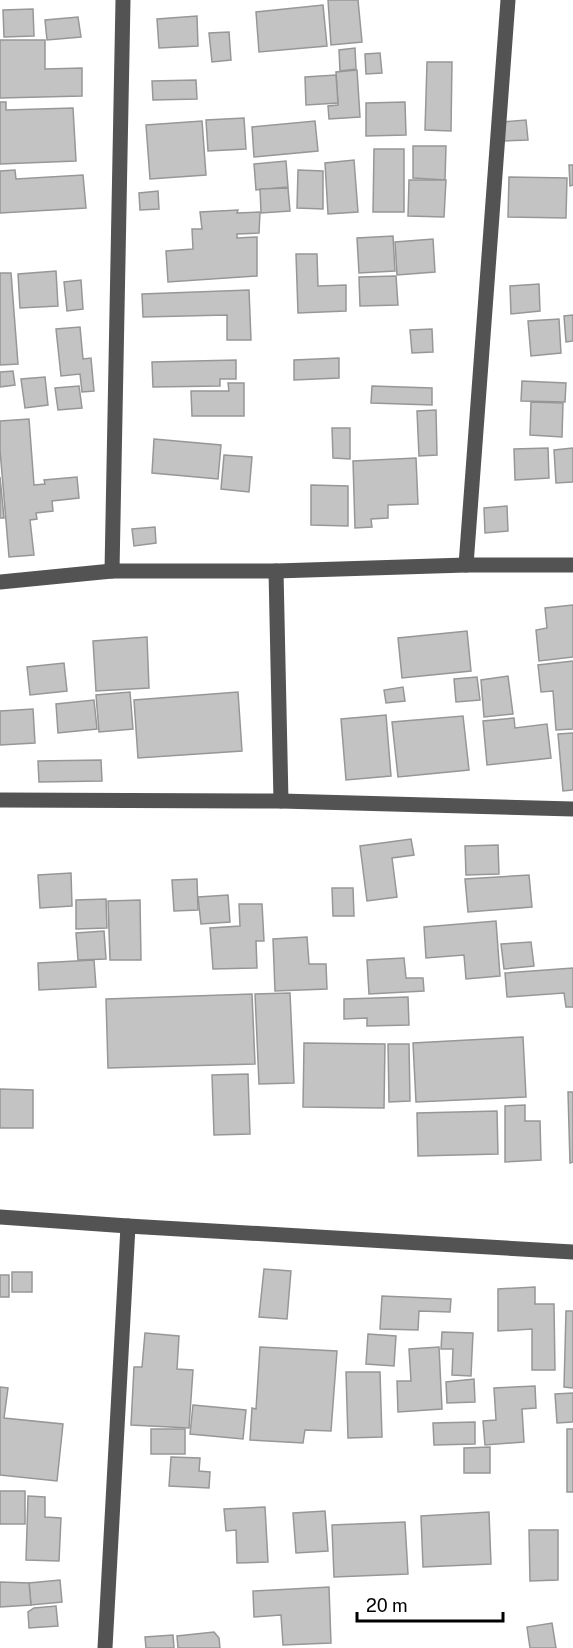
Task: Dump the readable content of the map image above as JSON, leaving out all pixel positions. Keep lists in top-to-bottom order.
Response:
{
  "scale_bar": "20 m"
}
